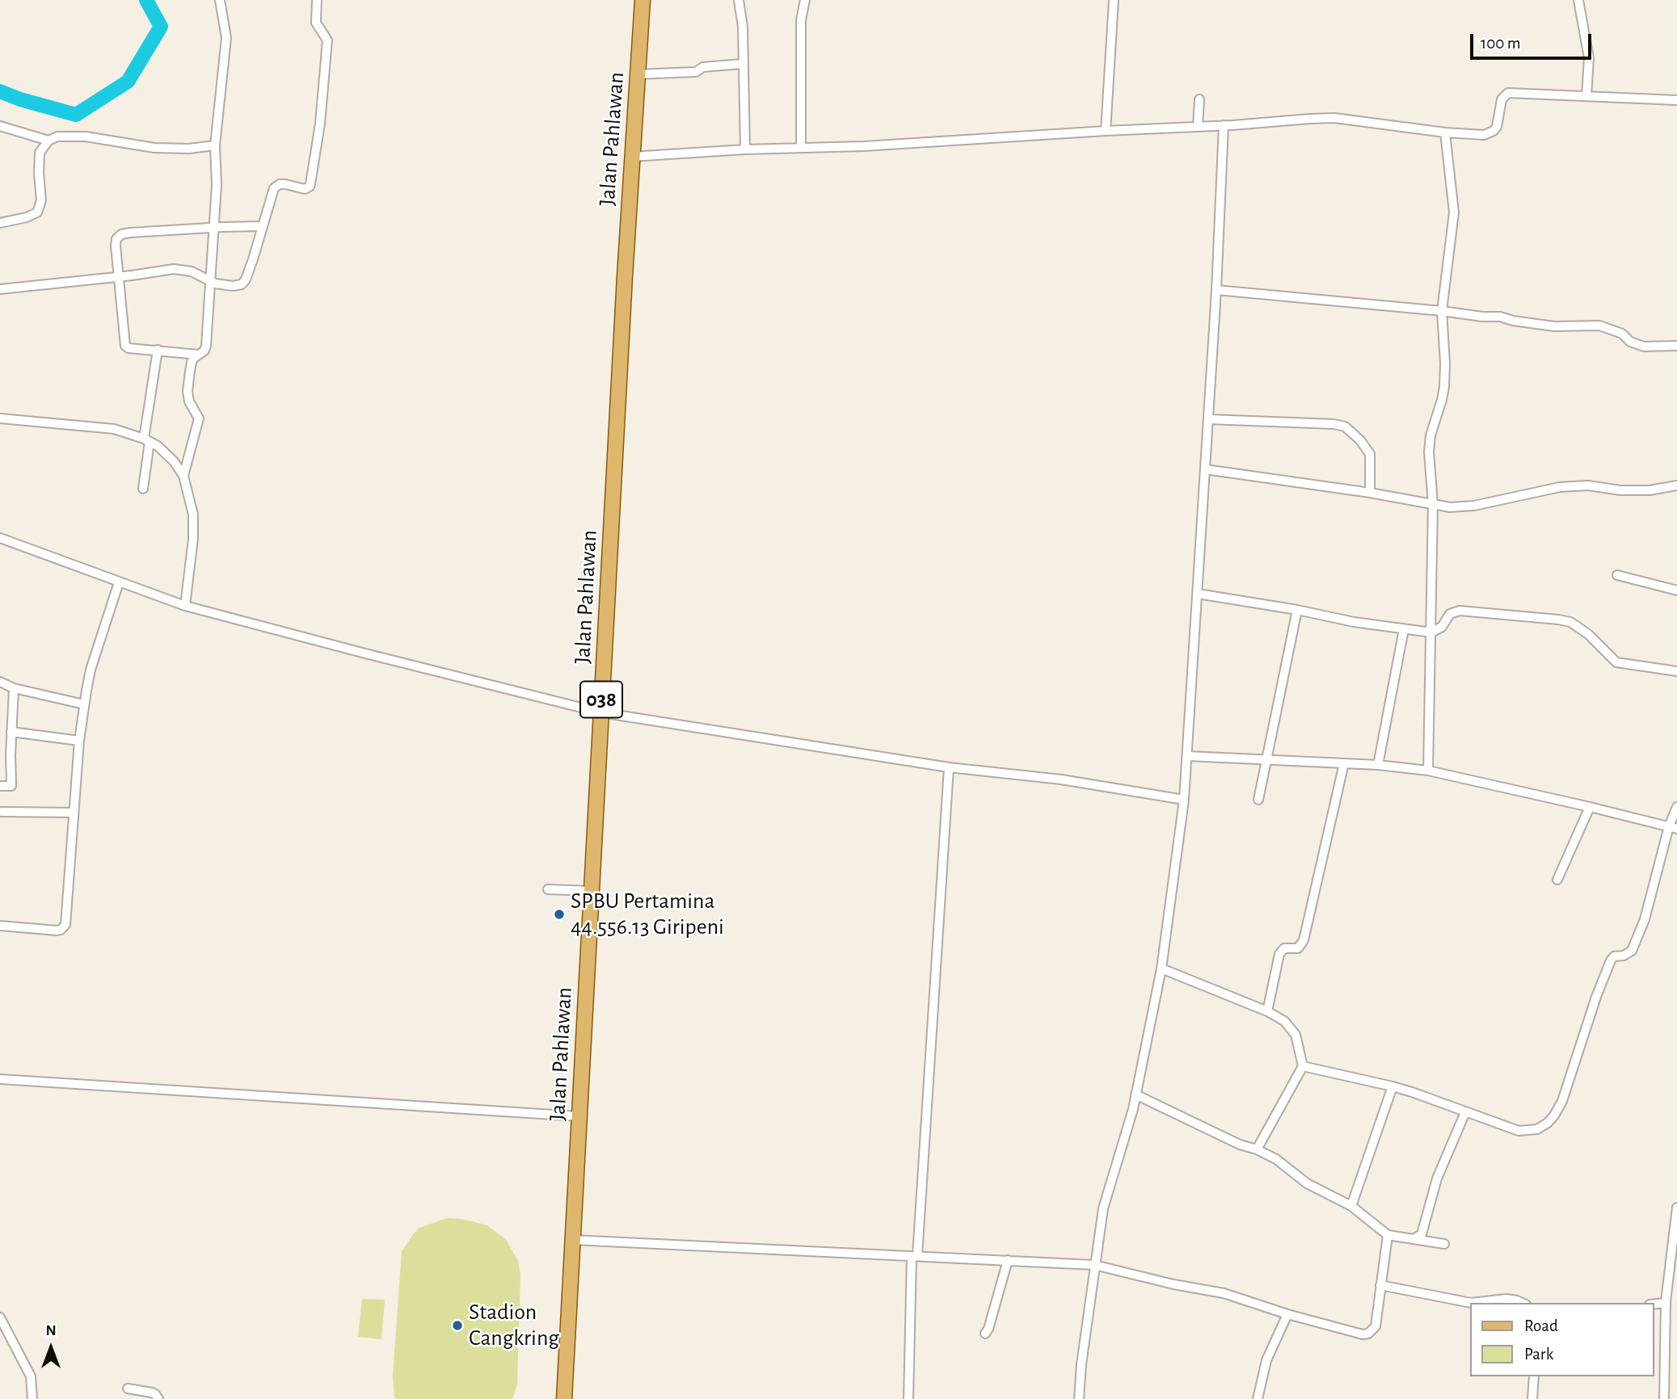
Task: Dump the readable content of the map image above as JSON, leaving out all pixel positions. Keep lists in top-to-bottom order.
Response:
{
  "streets": {
    "main road": ["Jalan Pahlawan", "038"]
  },
  "places": ["SPBU Pertamina 44.556.13 Giripeni", "Stadion Cangkring"],
  "legend": ["Road", "Park"],
  "scale_bar": "100 m",
  "north": "top"
}
